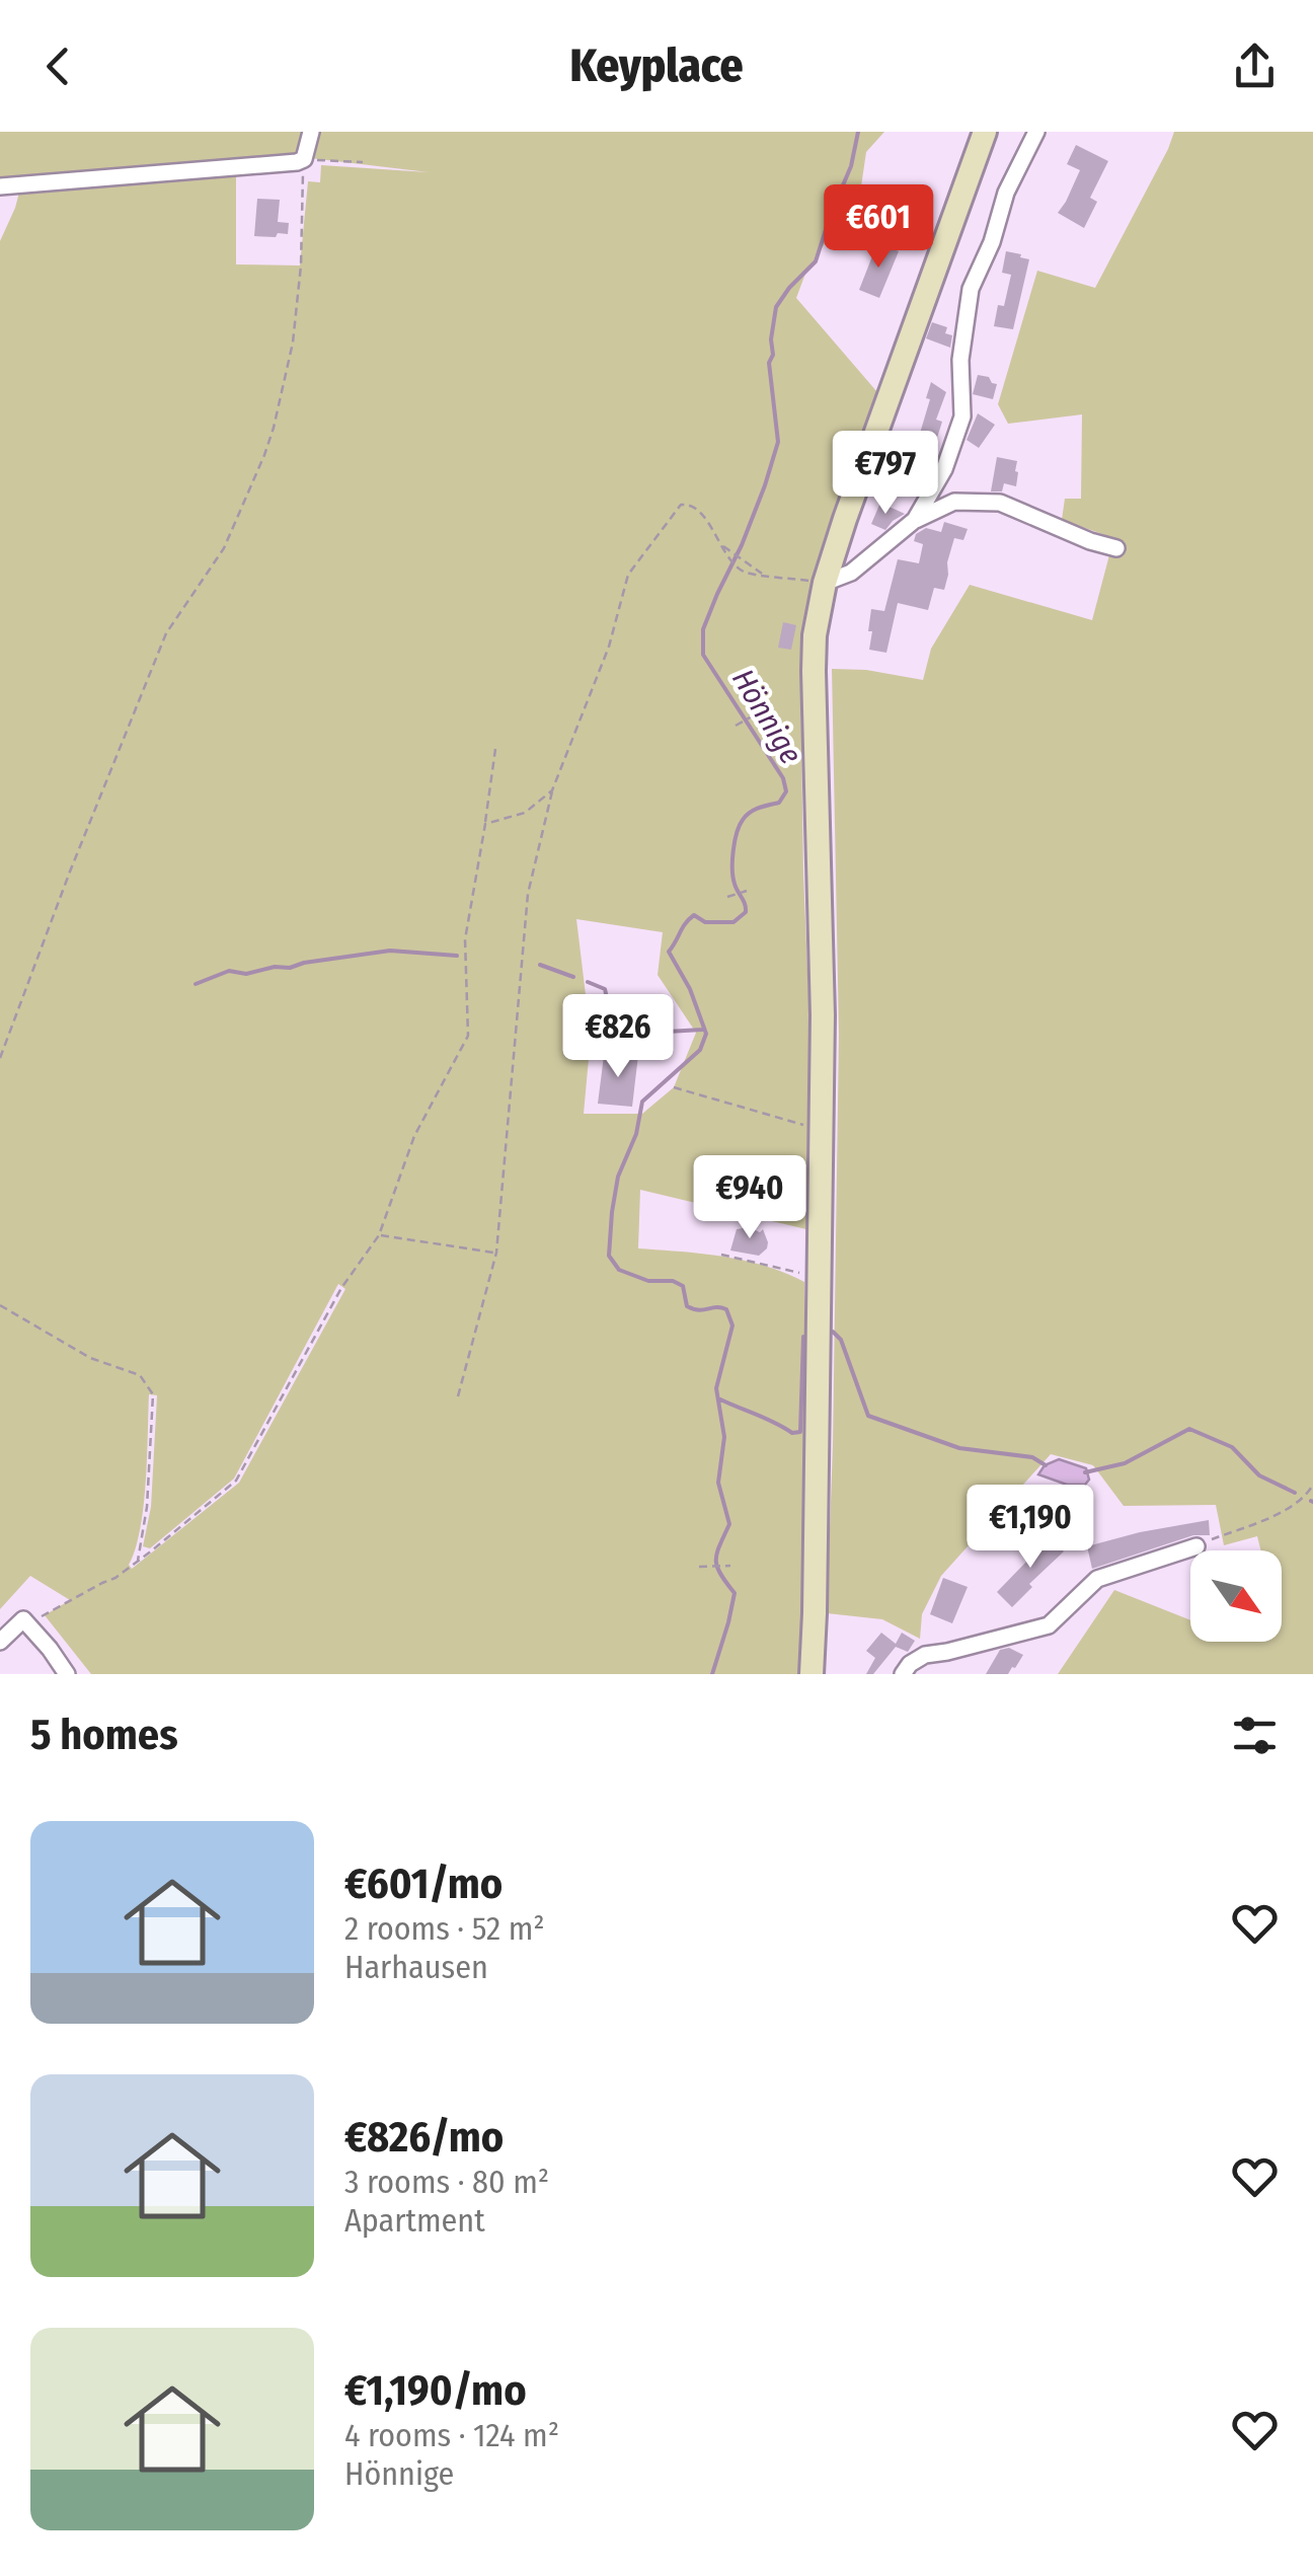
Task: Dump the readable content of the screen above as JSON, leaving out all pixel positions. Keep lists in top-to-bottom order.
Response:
{
  "water": ["Hönnige"],
  "north": "bottom right",
  "page": {
    "header": "Keyplace",
    "price": [
      "€601",
      "€797",
      "€826",
      "€940",
      "€1,190"
    ],
    "heading": "5 homes",
    "list": [
      {
        "name": "€601/mo",
        "note": "2 rooms · 52 m² · Harhausen"
      },
      {
        "name": "€826/mo",
        "note": "3 rooms · 80 m² · Apartment"
      },
      {
        "name": "€1,190/mo",
        "note": "4 rooms · 124 m² · Hönnige"
      }
    ]
  }
}
